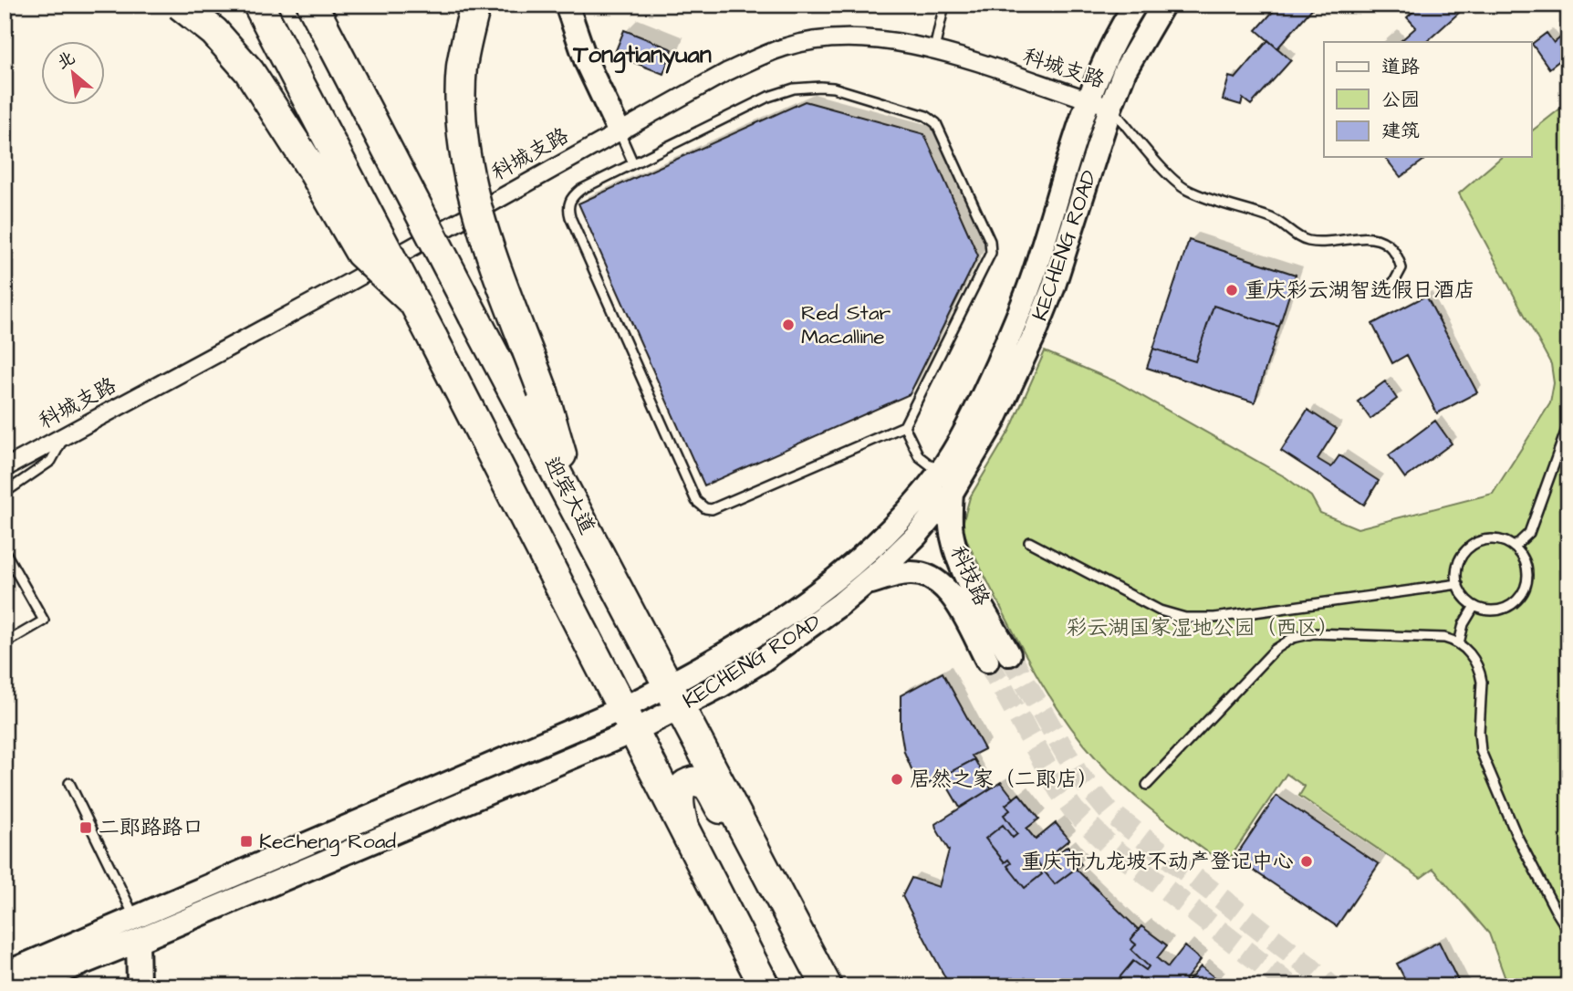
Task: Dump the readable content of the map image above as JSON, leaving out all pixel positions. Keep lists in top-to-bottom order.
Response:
{
  "streets": {
    "highway": ["迎宾大道"],
    "main road": ["KECHENG ROAD", "科技路"],
    "street": ["科城支路"]
  },
  "crossings": [
    ["科城支路", "KECHENG ROAD"],
    ["KECHENG ROAD", "迎宾大道"],
    ["KECHENG ROAD", "科技路"]
  ],
  "districts": ["Tongtianyuan"],
  "parks": ["彩云湖国家湿地公园（西区）"],
  "places": {
    "other": [
      "重庆彩云湖智选假日酒店",
      "Red Star Macalline",
      "居然之家（二郎店）",
      "重庆市九龙坡不动产登记中心"
    ],
    "transit": ["二郎路路口", "Kecheng Road"]
  },
  "legend": ["道路", "公园", "建筑"],
  "north": "top left"
}
